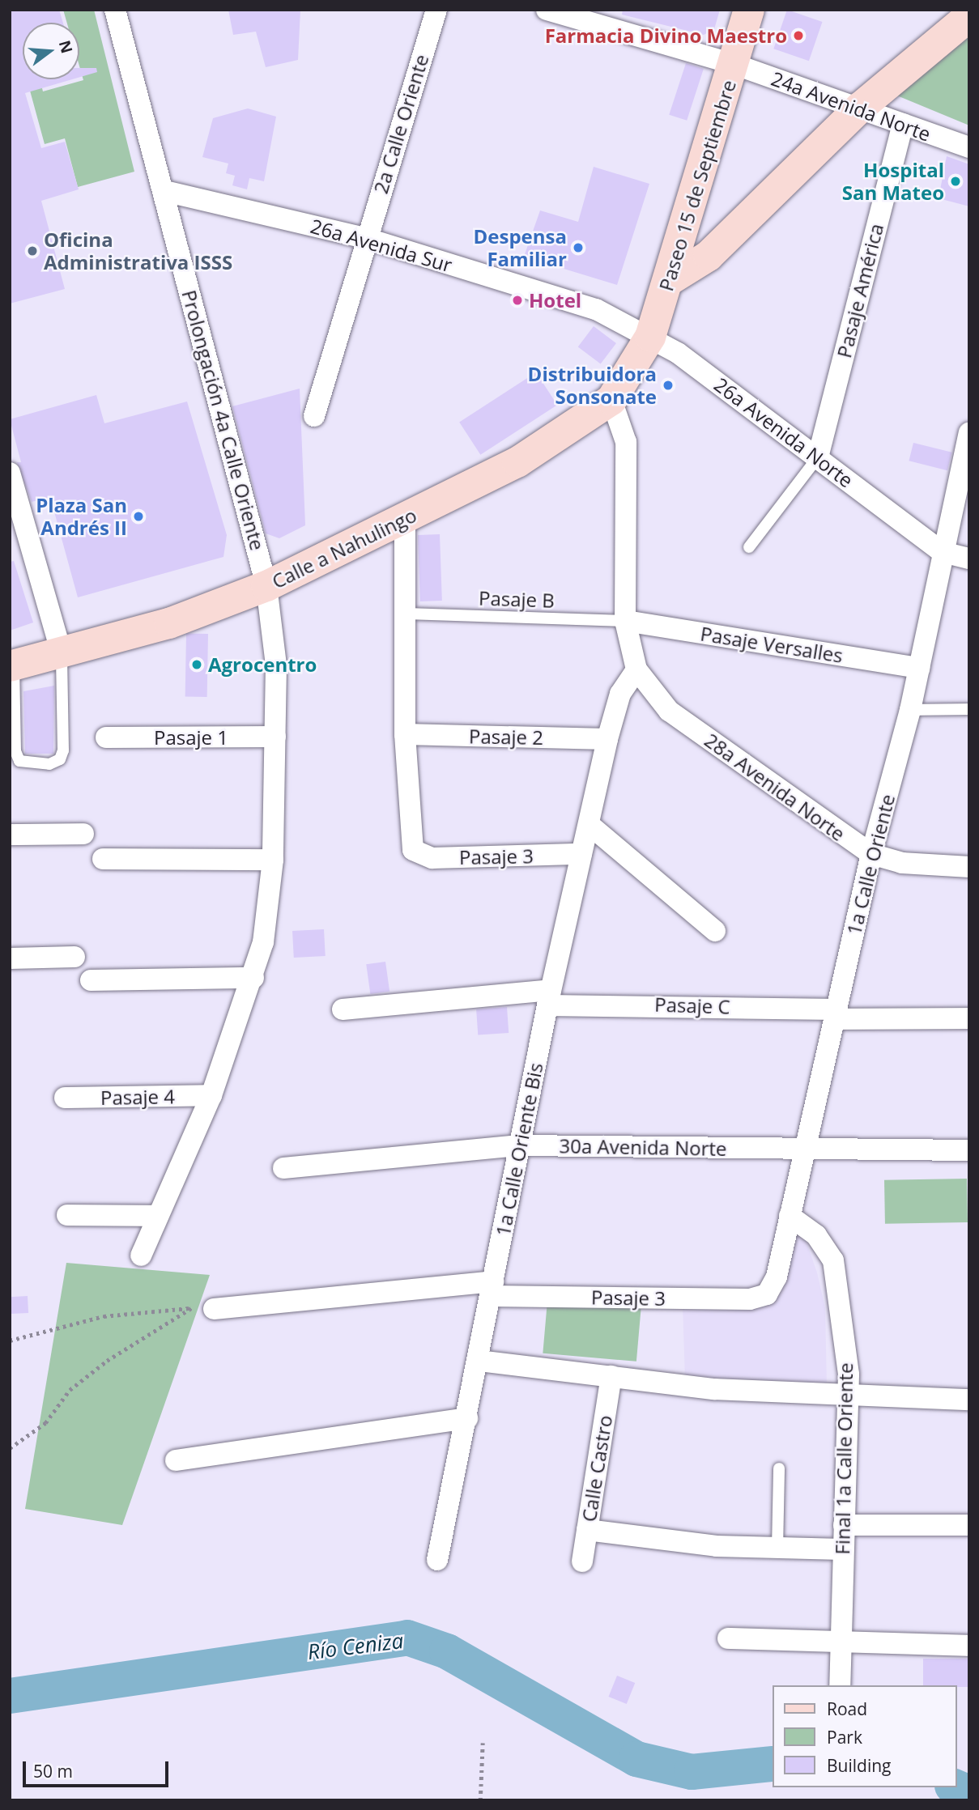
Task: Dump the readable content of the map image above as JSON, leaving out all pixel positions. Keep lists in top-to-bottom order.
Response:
{
  "streets": {
    "street": [
      "24a Avenida Norte",
      "2a Calle Oriente",
      "Paseo 15 de Septiembre",
      "26a Avenida Sur",
      "Pasaje América",
      "Prolongación 4a Calle Oriente",
      "26a Avenida Norte",
      "Calle a Nahulingo",
      "Pasaje Versalles",
      "Pasaje 2",
      "Pasaje 1",
      "28a Avenida Norte",
      "Pasaje 3",
      "1a Calle Oriente",
      "Pasaje C",
      "Pasaje 4",
      "30a Avenida Norte",
      "1a Calle Oriente Bis",
      "Final 1a Calle Oriente",
      "Calle Castro"
    ],
    "lane": ["Pasaje B"]
  },
  "crossings": [
    ["24a Avenida Norte", "Paseo 15 de Septiembre"],
    ["24a Avenida Norte", "Pasaje América"],
    ["2a Calle Oriente", "26a Avenida Sur"],
    ["Paseo 15 de Septiembre", "26a Avenida Norte"],
    ["Paseo 15 de Septiembre", "Calle a Nahulingo"],
    ["26a Avenida Sur", "Prolongación 4a Calle Oriente"],
    ["26a Avenida Sur", "26a Avenida Norte"],
    ["Pasaje América", "26a Avenida Norte"],
    ["Prolongación 4a Calle Oriente", "Calle a Nahulingo"],
    ["Prolongación 4a Calle Oriente", "Pasaje 1"],
    ["Prolongación 4a Calle Oriente", "Pasaje 4"],
    ["26a Avenida Norte", "Calle a Nahulingo"],
    ["26a Avenida Norte", "1a Calle Oriente"],
    ["Pasaje B", "Pasaje Versalles"],
    ["Pasaje Versalles", "1a Calle Oriente"],
    ["Pasaje 2", "Pasaje 3"],
    ["Pasaje 2", "1a Calle Oriente Bis"],
    ["28a Avenida Norte", "1a Calle Oriente"],
    ["28a Avenida Norte", "1a Calle Oriente Bis"],
    ["Pasaje 3", "1a Calle Oriente"],
    ["Pasaje 3", "1a Calle Oriente Bis"],
    ["1a Calle Oriente", "Pasaje C"],
    ["1a Calle Oriente", "30a Avenida Norte"],
    ["1a Calle Oriente", "Final 1a Calle Oriente"],
    ["Pasaje C", "1a Calle Oriente Bis"],
    ["30a Avenida Norte", "1a Calle Oriente Bis"]
  ],
  "water": ["Río Ceniza"],
  "places": [
    "Farmacia Divino Maestro",
    "Hospital San Mateo",
    "Despensa Familiar",
    "Oficina Administrativa ISSS",
    "Hotel",
    "Distribuidora Sonsonate",
    "Plaza San Andrés II",
    "Agrocentro"
  ],
  "legend": ["Road", "Park", "Building"],
  "scale_bar": "50 m",
  "north": "right"
}
